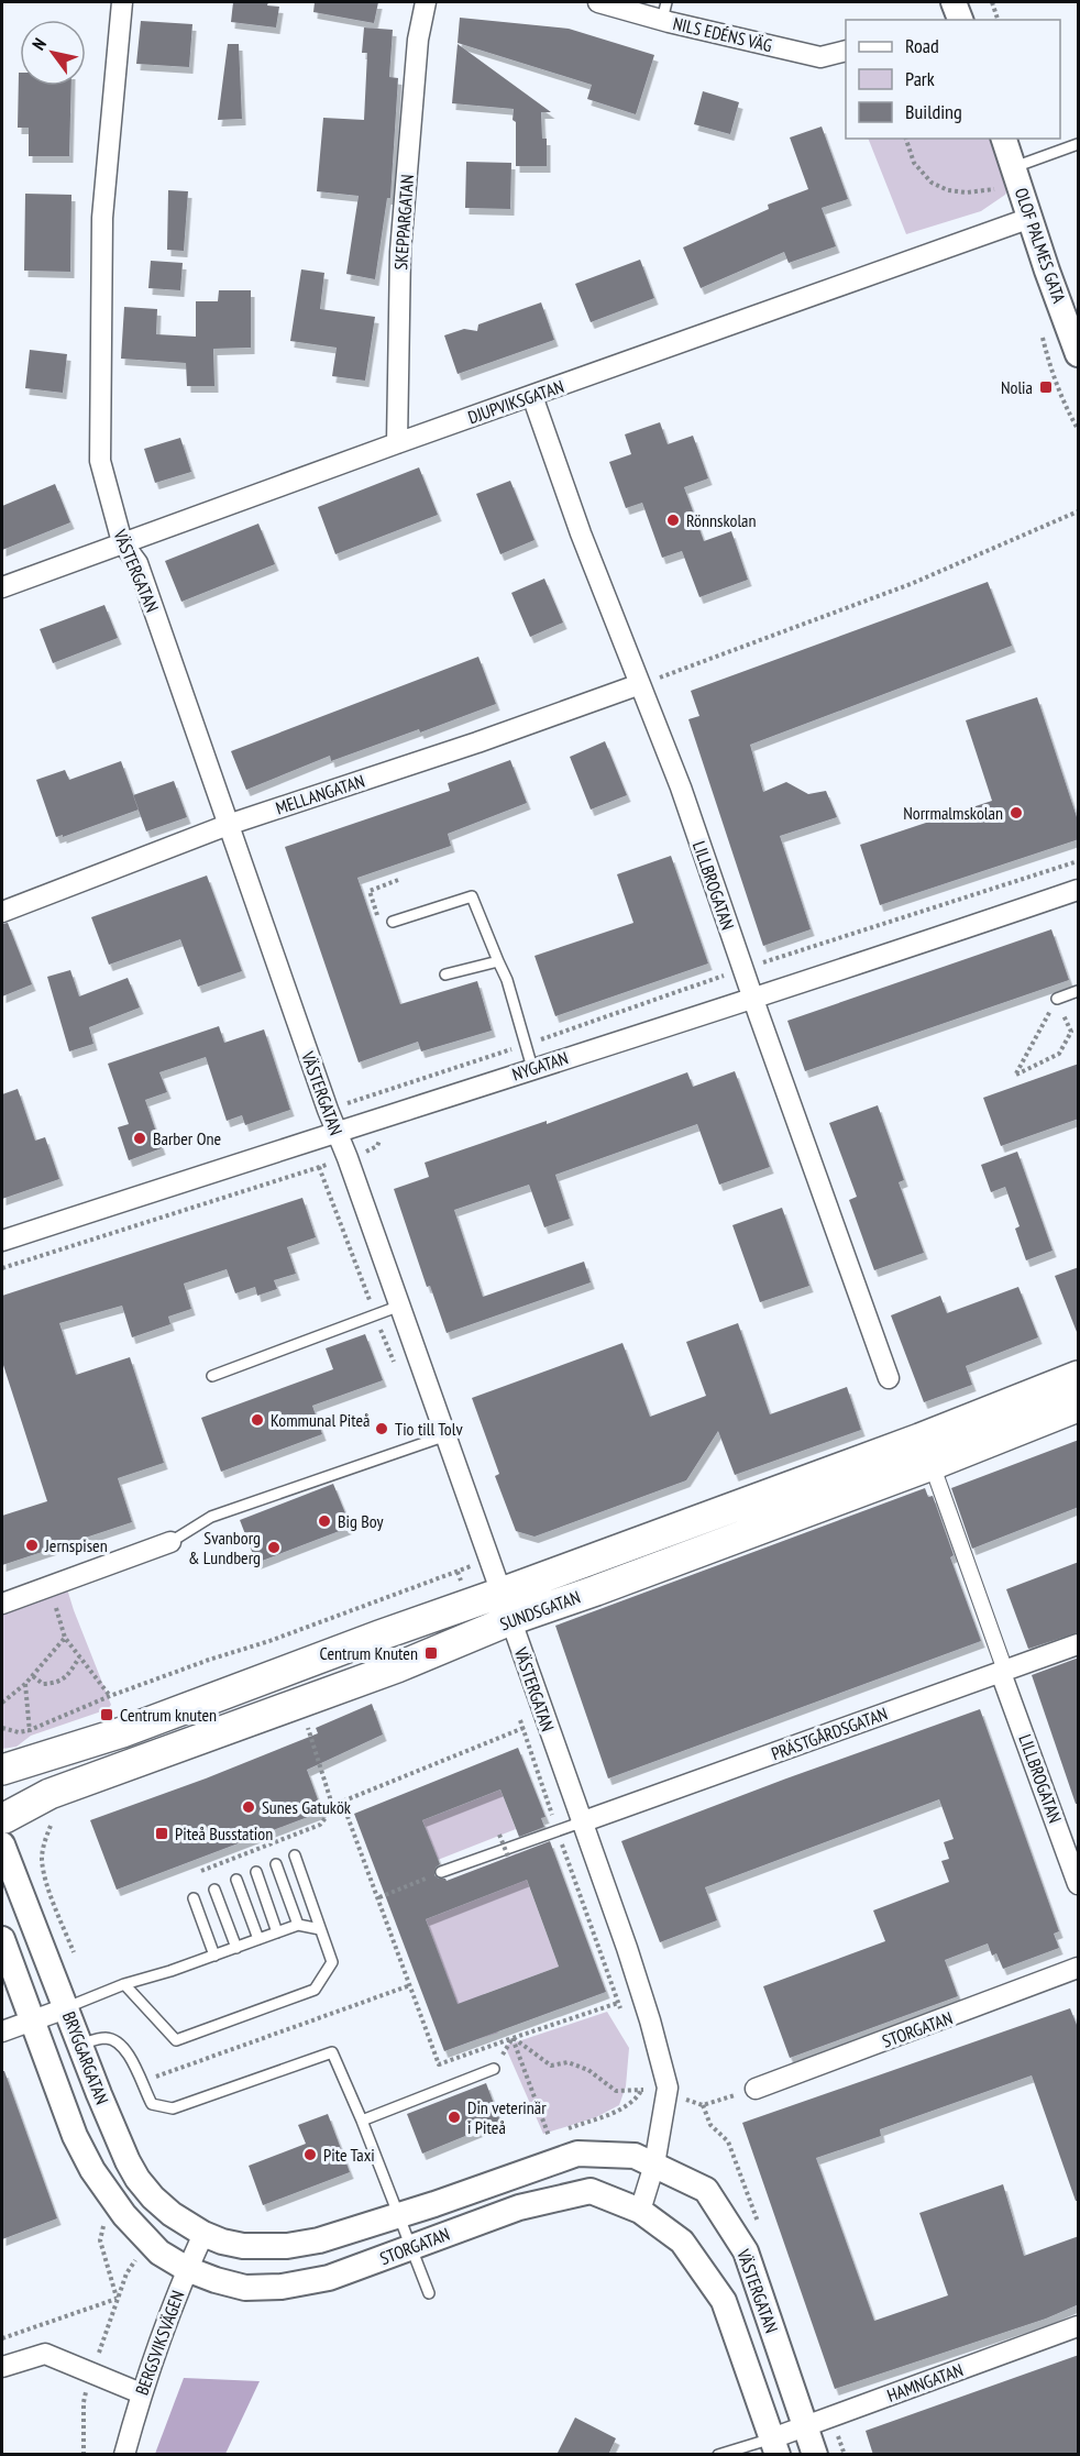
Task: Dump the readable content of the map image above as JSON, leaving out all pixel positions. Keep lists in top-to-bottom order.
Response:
{
  "streets": {
    "main road": ["SUNDSGATAN"],
    "street": [
      "NILS EDÉNS VÄG",
      "SKEPPARGATAN",
      "OLOF PALMES GATA",
      "DJUPVIKSGATAN",
      "VÄSTERGATAN",
      "MELLANGATAN",
      "LILLBROGATAN",
      "NYGATAN",
      "PRÄSTGÅRDSGATAN",
      "STORGATAN",
      "BRYGGARGATAN",
      "BERGSVIKSVÄGEN",
      "HAMNGATAN"
    ]
  },
  "crossings": [
    ["SKEPPARGATAN", "DJUPVIKSGATAN"],
    ["OLOF PALMES GATA", "DJUPVIKSGATAN"],
    ["DJUPVIKSGATAN", "VÄSTERGATAN"],
    ["DJUPVIKSGATAN", "LILLBROGATAN"],
    ["VÄSTERGATAN", "MELLANGATAN"],
    ["VÄSTERGATAN", "NYGATAN"],
    ["VÄSTERGATAN", "SUNDSGATAN"],
    ["VÄSTERGATAN", "PRÄSTGÅRDSGATAN"],
    ["VÄSTERGATAN", "STORGATAN"],
    ["VÄSTERGATAN", "HAMNGATAN"],
    ["MELLANGATAN", "LILLBROGATAN"],
    ["LILLBROGATAN", "NYGATAN"],
    ["LILLBROGATAN", "PRÄSTGÅRDSGATAN"],
    ["SUNDSGATAN", "BRYGGARGATAN"],
    ["STORGATAN", "BRYGGARGATAN"],
    ["STORGATAN", "BERGSVIKSVÄGEN"],
    ["BRYGGARGATAN", "BERGSVIKSVÄGEN"]
  ],
  "places": {
    "transit": [
      "Nolia",
      "Centrum Knuten",
      "Centrum knuten",
      "Piteå Busstation"
    ],
    "other": [
      "Rönnskolan",
      "Norrmalmskolan",
      "Barber One",
      "Kommunal Piteå",
      "Tio till Tolv",
      "Big Boy",
      "Jernspisen",
      "Svanborg & Lundberg",
      "Sunes Gatukök",
      "Din veterinär i Piteå",
      "Pite Taxi"
    ]
  },
  "legend": ["Road", "Park", "Building"],
  "north": "top left"
}
